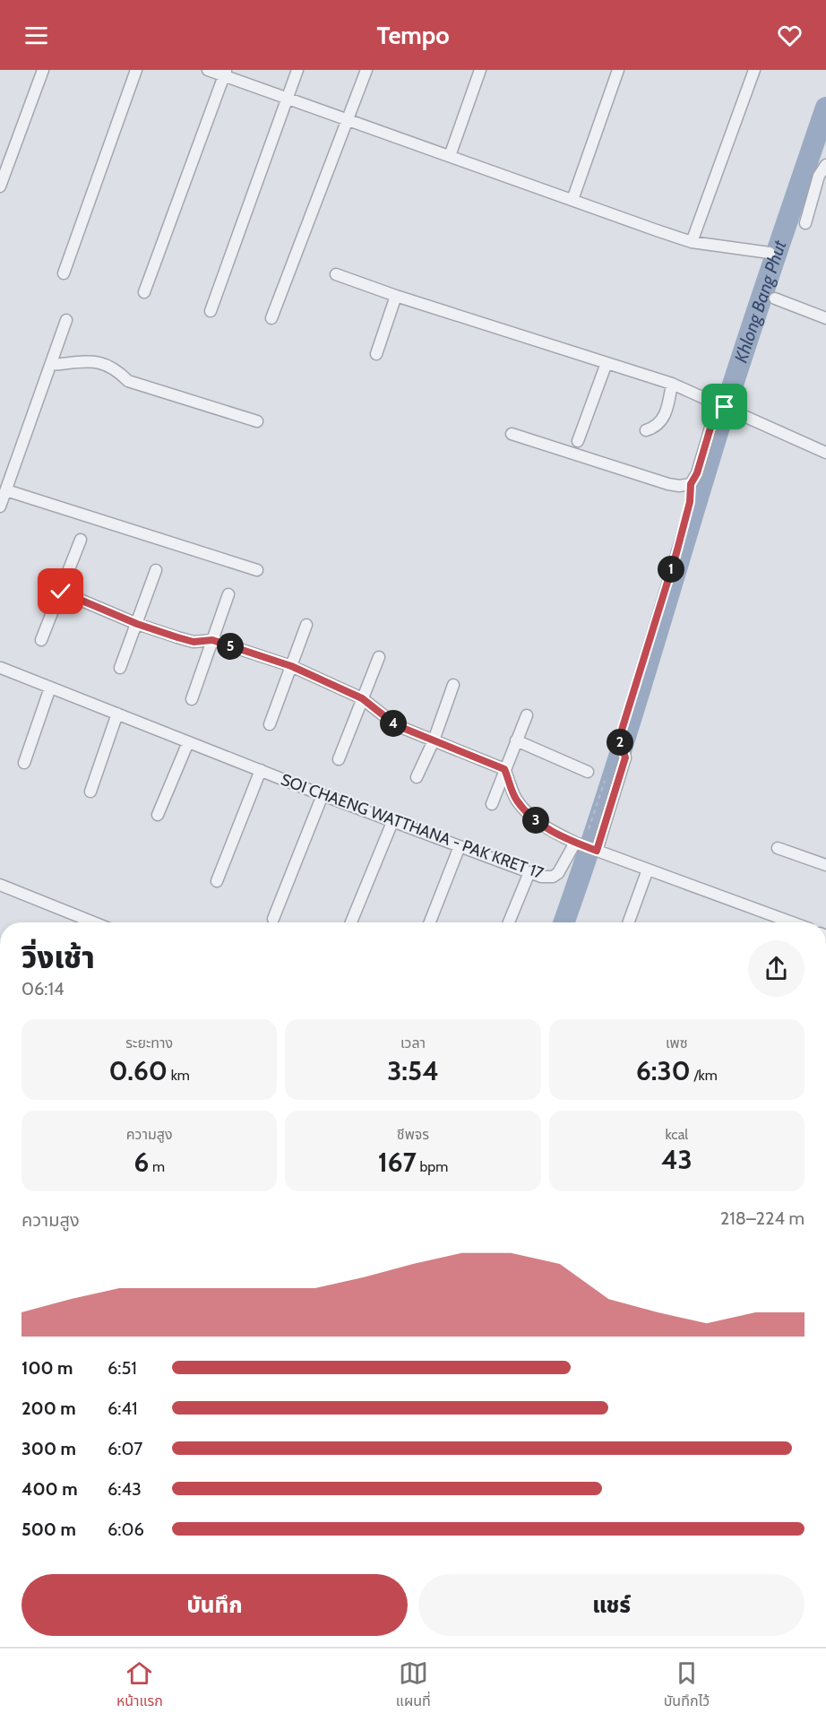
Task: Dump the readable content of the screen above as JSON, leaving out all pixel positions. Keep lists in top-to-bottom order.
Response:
{
  "streets": {
    "street": ["SOI CHAENG WATTHANA - PAK KRET 17"]
  },
  "water": ["Khlong Bang Phut"],
  "page": {
    "header": "Tempo",
    "pins": [
      "1",
      "5",
      "4",
      "2",
      "3"
    ],
    "heading": ["วิ่งเช้า", "06:14"],
    "stats": [
      ["ระยะทาง", "0.60 km"],
      ["เวลา", "3:54"],
      ["เพซ", "6:30 /km"],
      ["ความสูง", "6 m"],
      ["ชีพจร", "167 bpm"],
      ["kcal", "43"]
    ],
    "chart": ["ความสูง", "218–224 m"],
    "list": [
      {
        "name": "100 m",
        "note": "6:51"
      },
      {
        "name": "200 m",
        "note": "6:41"
      },
      {
        "name": "300 m",
        "note": "6:07"
      },
      {
        "name": "400 m",
        "note": "6:43"
      },
      {
        "name": "500 m",
        "note": "6:06"
      }
    ],
    "buttons": ["บันทึก", "แชร์"],
    "tabs": ["หน้าแรก", "แผนที่", "บันทึกไว้"]
  }
}
